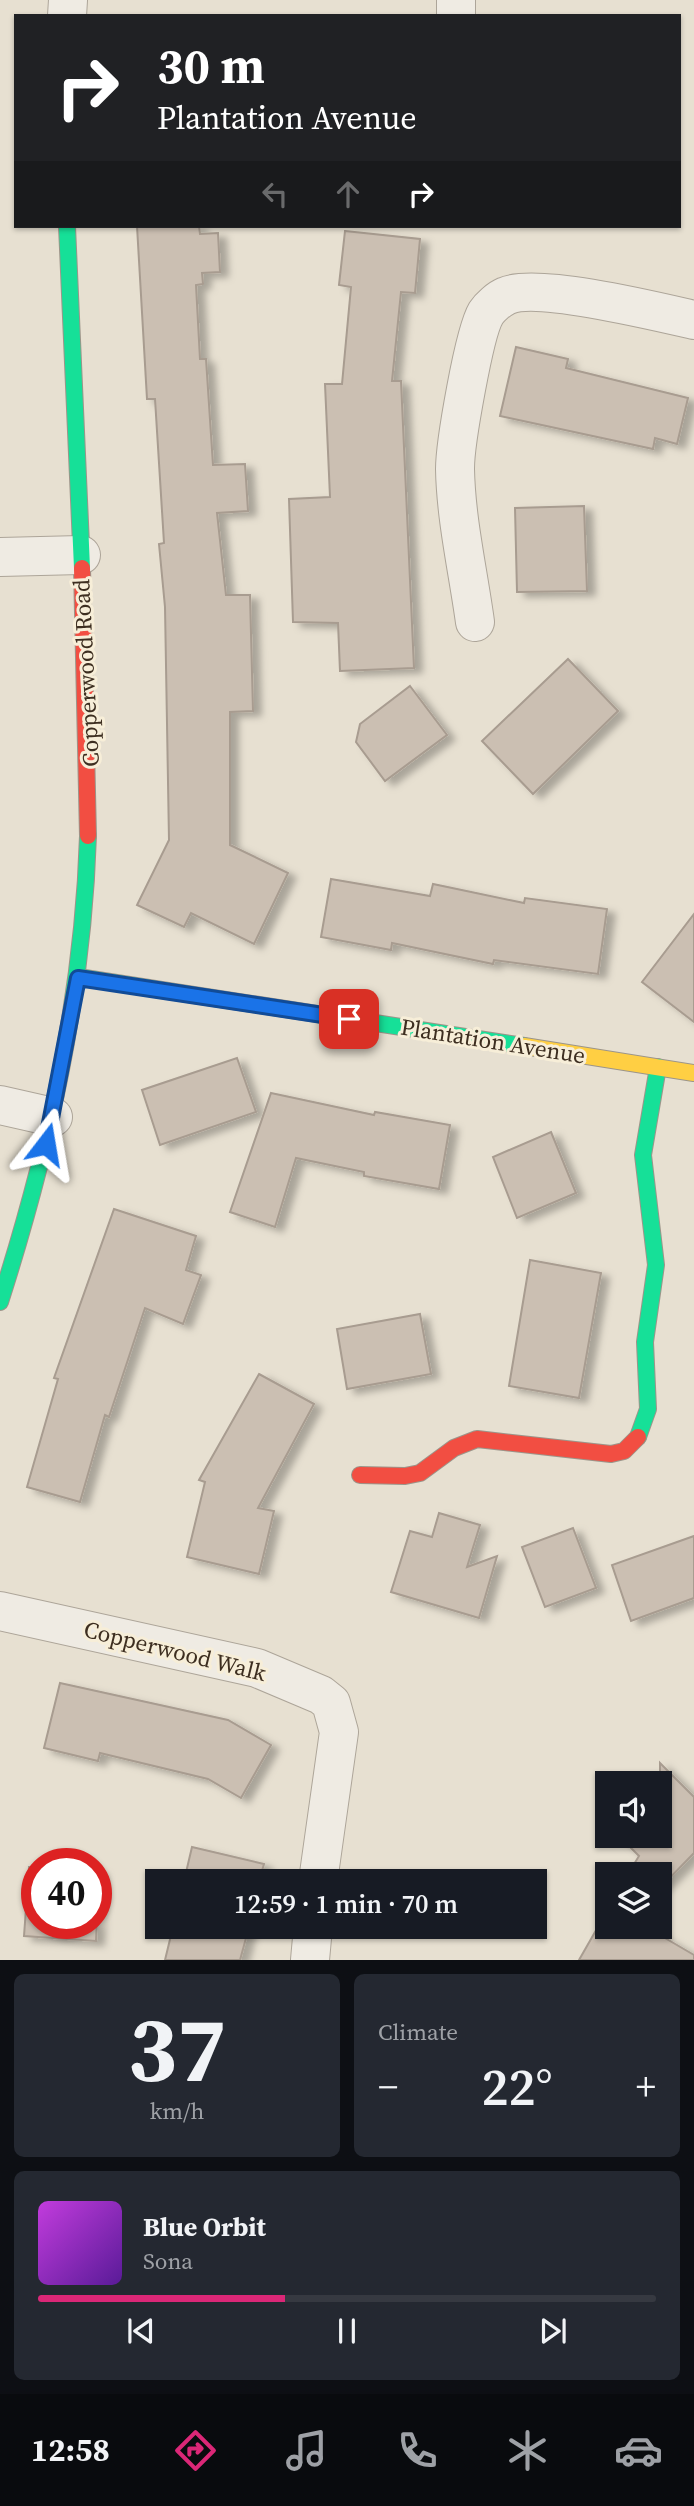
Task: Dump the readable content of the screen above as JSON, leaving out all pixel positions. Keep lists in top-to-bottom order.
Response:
{
  "streets": {
    "street": ["Copperwood Road", "Plantation Avenue", "Copperwood Walk"]
  },
  "crossings": [
    ["Copperwood Road", "Plantation Avenue"]
  ],
  "page": {
    "turn": ["30 m", "Plantation Avenue"],
    "limit": "40",
    "trip": "12:59 · 1 min · 70 m",
    "tile": [
      ["37", "km/h"],
      "Climate"
    ],
    "heat": ["−", "22°", "+"],
    "song": ["Blue Orbit", "Sona"],
    "tabs": "12:58"
  }
}
